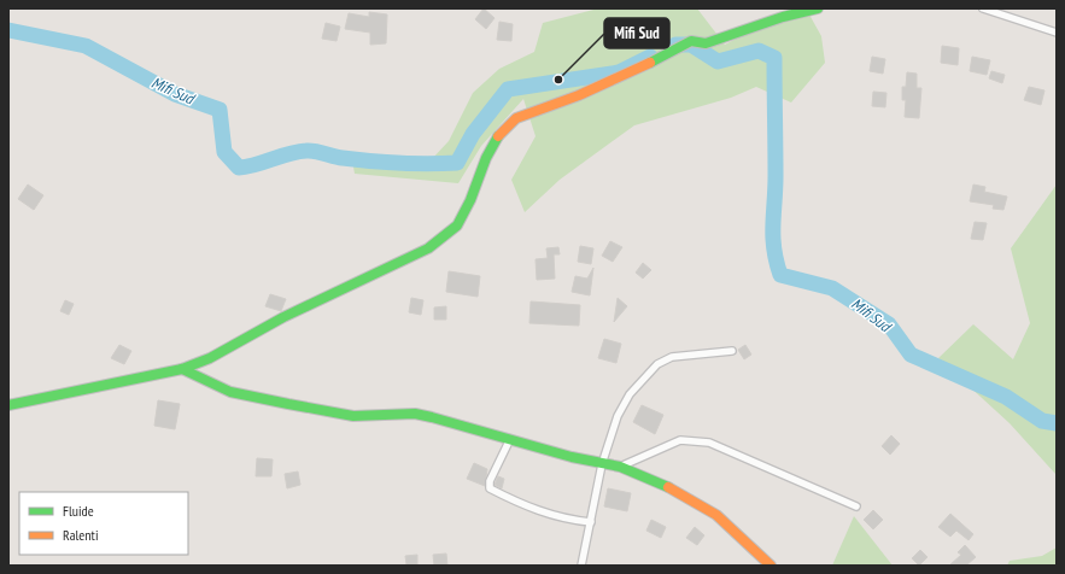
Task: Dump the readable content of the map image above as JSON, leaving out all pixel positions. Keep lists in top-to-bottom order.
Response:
{
  "water": ["Mifi Sud"],
  "places": ["Mifi Sud"],
  "legend": ["Fluide", "Ralenti"]
}
